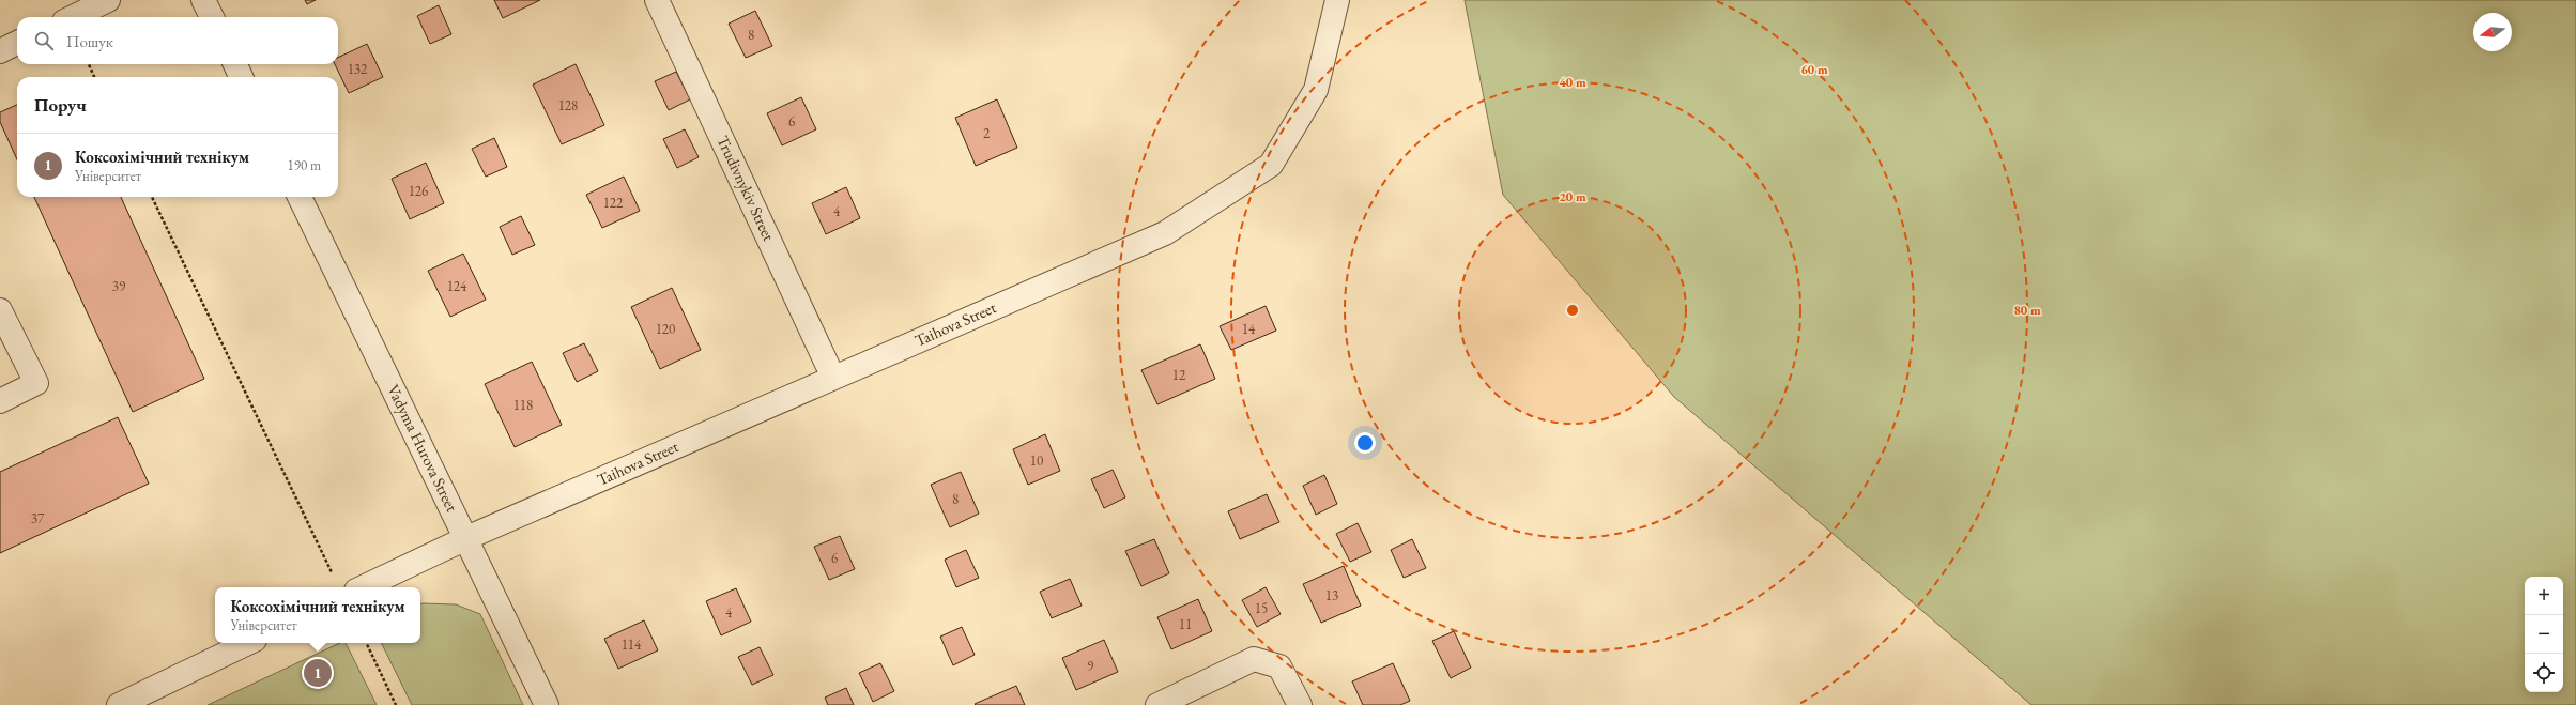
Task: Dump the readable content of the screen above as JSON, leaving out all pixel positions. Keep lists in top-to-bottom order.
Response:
{
  "streets": {
    "street": ["Trudivnykiv Street", "Taihova Street", "Vadyma Hurova Street"]
  },
  "crossings": [
    ["Trudivnykiv Street", "Taihova Street"],
    ["Taihova Street", "Vadyma Hurova Street"]
  ],
  "house_numbers": [
    "8",
    "132",
    "128",
    "6",
    "2",
    "126",
    "122",
    "4",
    "39",
    "124",
    "120",
    "14",
    "12",
    "118",
    "10",
    "8",
    "37",
    "6",
    "13",
    "15",
    "4",
    "11",
    "114",
    "9"
  ],
  "north": "left",
  "page": {
    "search": "Пошук",
    "heading": "Поруч",
    "list": [
      {
        "mark": "1",
        "name": "Коксохімічний технікум",
        "note": "Університет",
        "value": "190 m"
      }
    ],
    "map_buttons": ["+", "−"],
    "popup": ["Коксохімічний технікум", "Університет"],
    "pins": "1"
  },
  "rings": [
    "60 m",
    "40 m",
    "20 m",
    "80 m"
  ]
}
